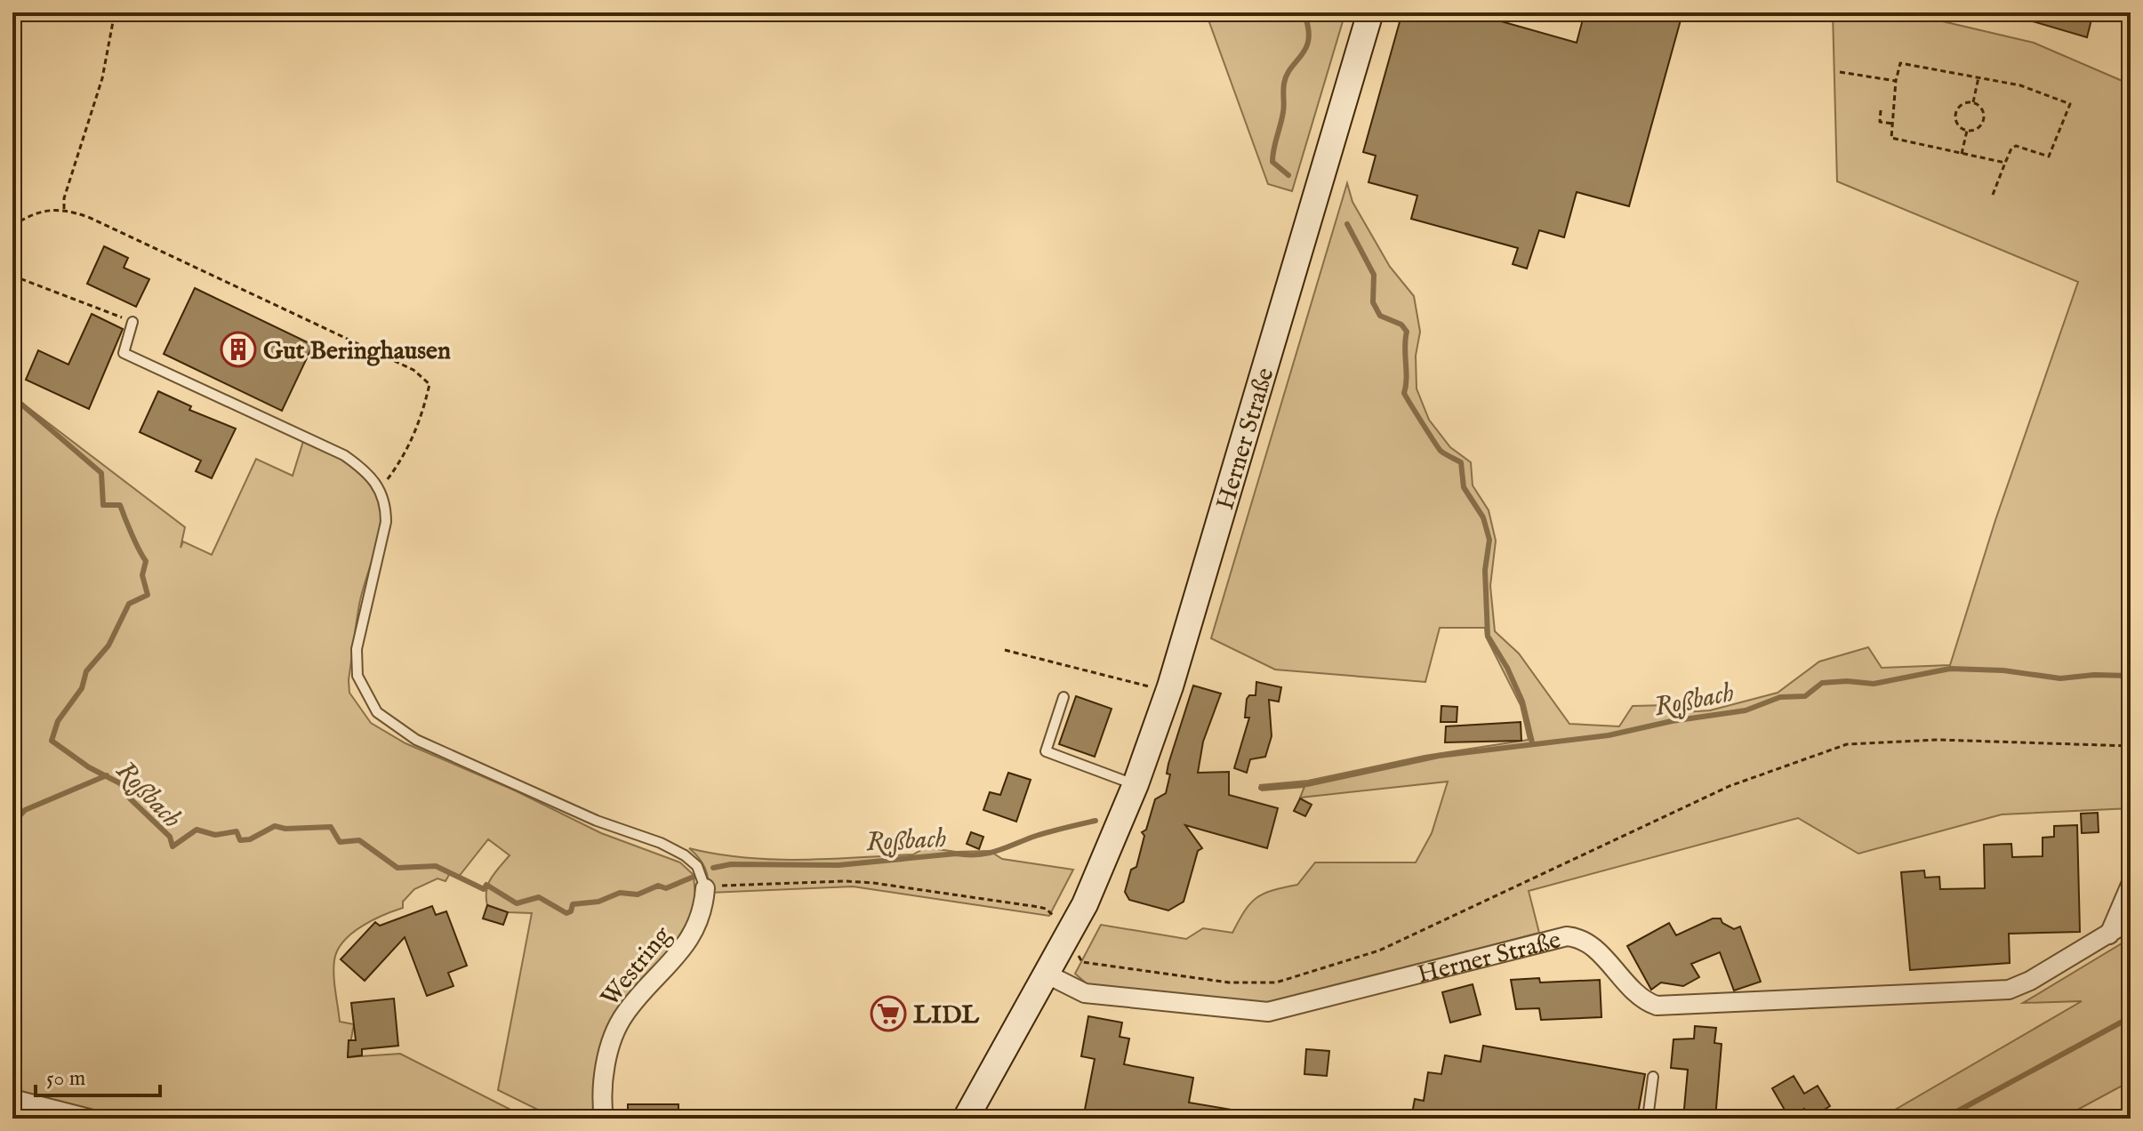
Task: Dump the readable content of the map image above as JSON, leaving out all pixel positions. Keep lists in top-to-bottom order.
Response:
{
  "streets": {
    "main road": ["Herner Straße"],
    "street": ["Westring"]
  },
  "water": ["Roßbach"],
  "places": {
    "building": ["Gut Beringhausen"],
    "supermarket": ["LIDL"]
  },
  "scale_bar": "50 m"
}
